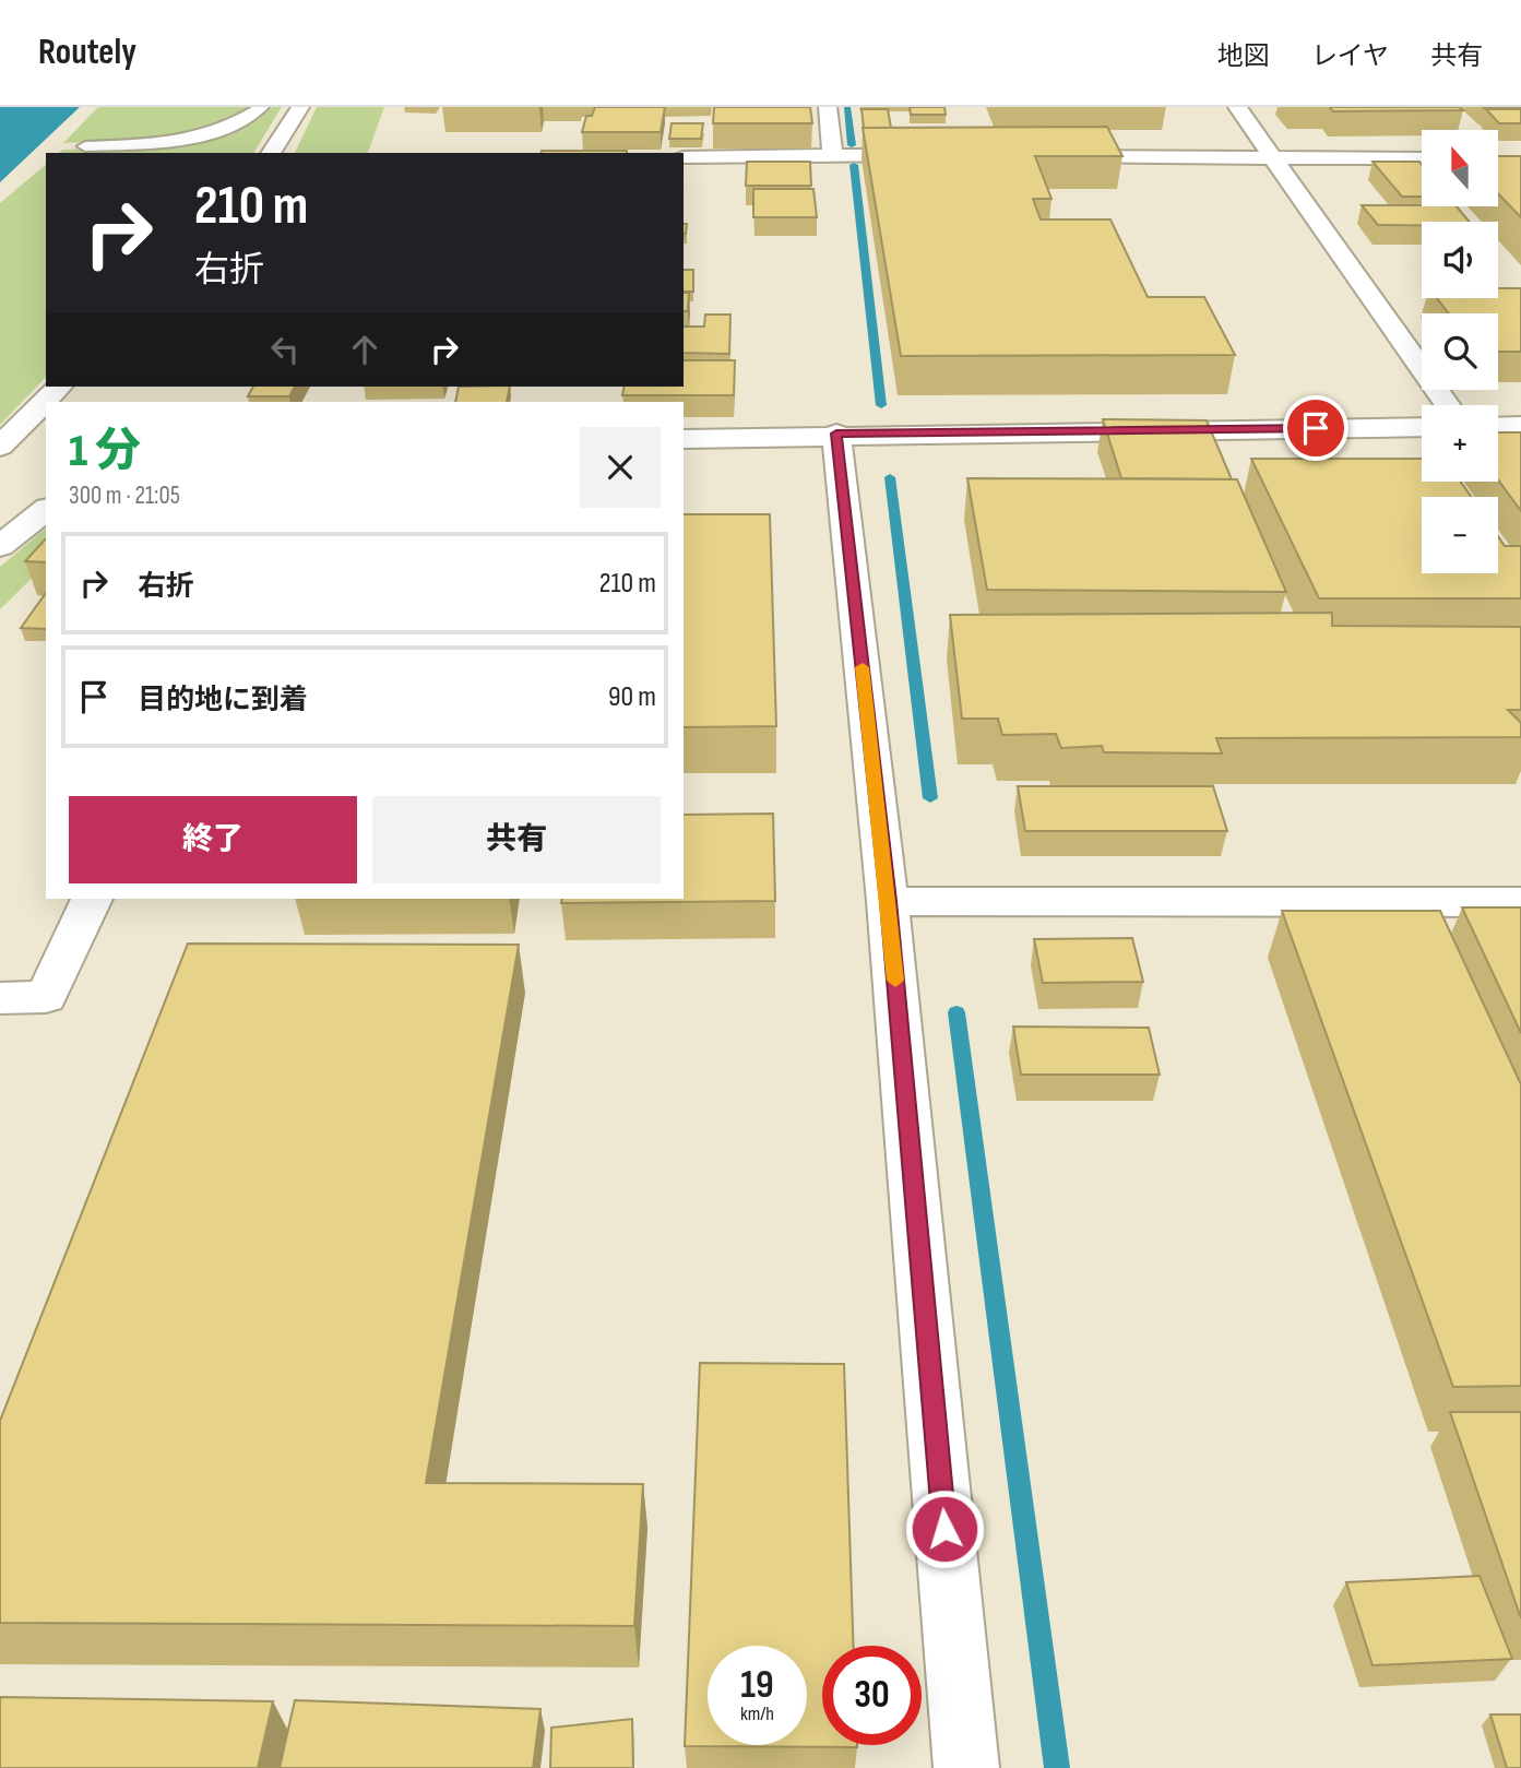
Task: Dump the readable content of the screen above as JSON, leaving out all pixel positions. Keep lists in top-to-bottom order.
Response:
{
  "north": "top",
  "page": {
    "header": "Routely",
    "nav": ["地図", "レイヤ", "共有"],
    "map_buttons": ["+", "−"],
    "turn": ["210 m", "右折"],
    "heading": ["1 分", "300 m · 21:05"],
    "list": [
      {
        "name": "右折",
        "value": "210 m"
      },
      {
        "name": "目的地に到着",
        "value": "90 m"
      }
    ],
    "buttons": ["終了", "共有"],
    "speed": "19 km/h",
    "limit": "30"
  }
}
